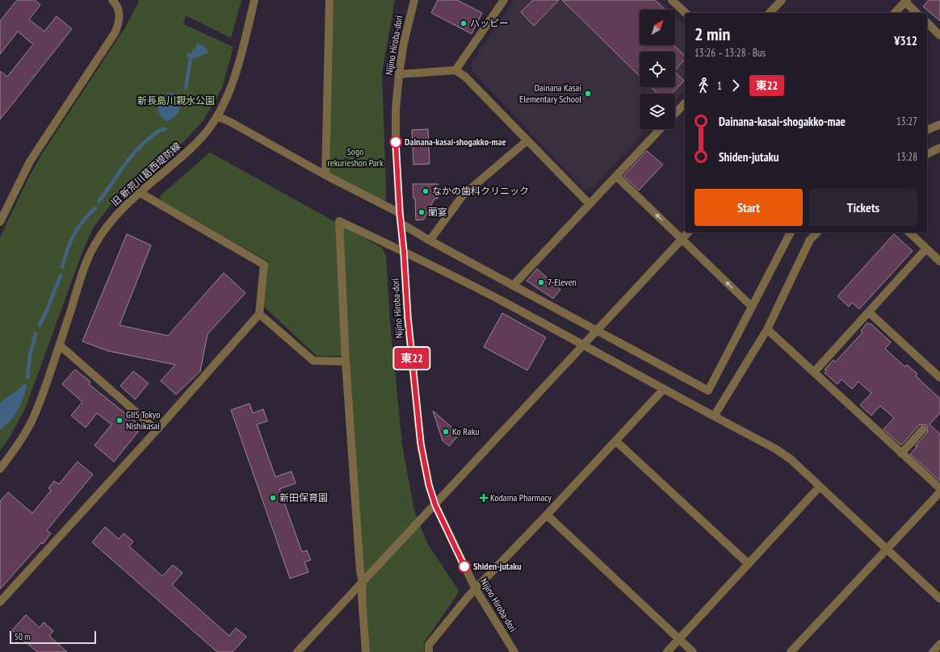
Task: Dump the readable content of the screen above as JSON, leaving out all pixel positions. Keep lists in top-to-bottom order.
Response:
{
  "streets": {
    "street": ["Nijino Hiroba-dori", "旧 新荒川葛西堤防線"]
  },
  "parks": ["新長島川親水公園", "Sogo rekurieshon Park"],
  "places": {
    "other": [
      "ハッピー",
      "Dainana Kasai Elementary School",
      "Dainana-kasai-shogakko-mae",
      "なかの歯科クリニック",
      "蘭宴",
      "7-Eleven",
      "GIIS Tokyo Nishikasai",
      "Ko Raku",
      "新田保育園",
      "Shiden-jutaku"
    ],
    "health": ["Kodama Pharmacy"]
  },
  "lines": ["bus line 東22"],
  "scale_bar": "50 m",
  "north": "top right",
  "page": {
    "on_map": "東22",
    "heading": ["2 min", "13:26 – 13:28 · Bus", "¥312"],
    "legs": ["1", "東22"],
    "list": [
      {
        "name": "Dainana-kasai-shogakko-mae",
        "value": "13:27"
      },
      {
        "name": "Shiden-jutaku",
        "value": "13:28"
      }
    ],
    "buttons": ["Start", "Tickets"],
    "scale": "50 m"
  }
}
